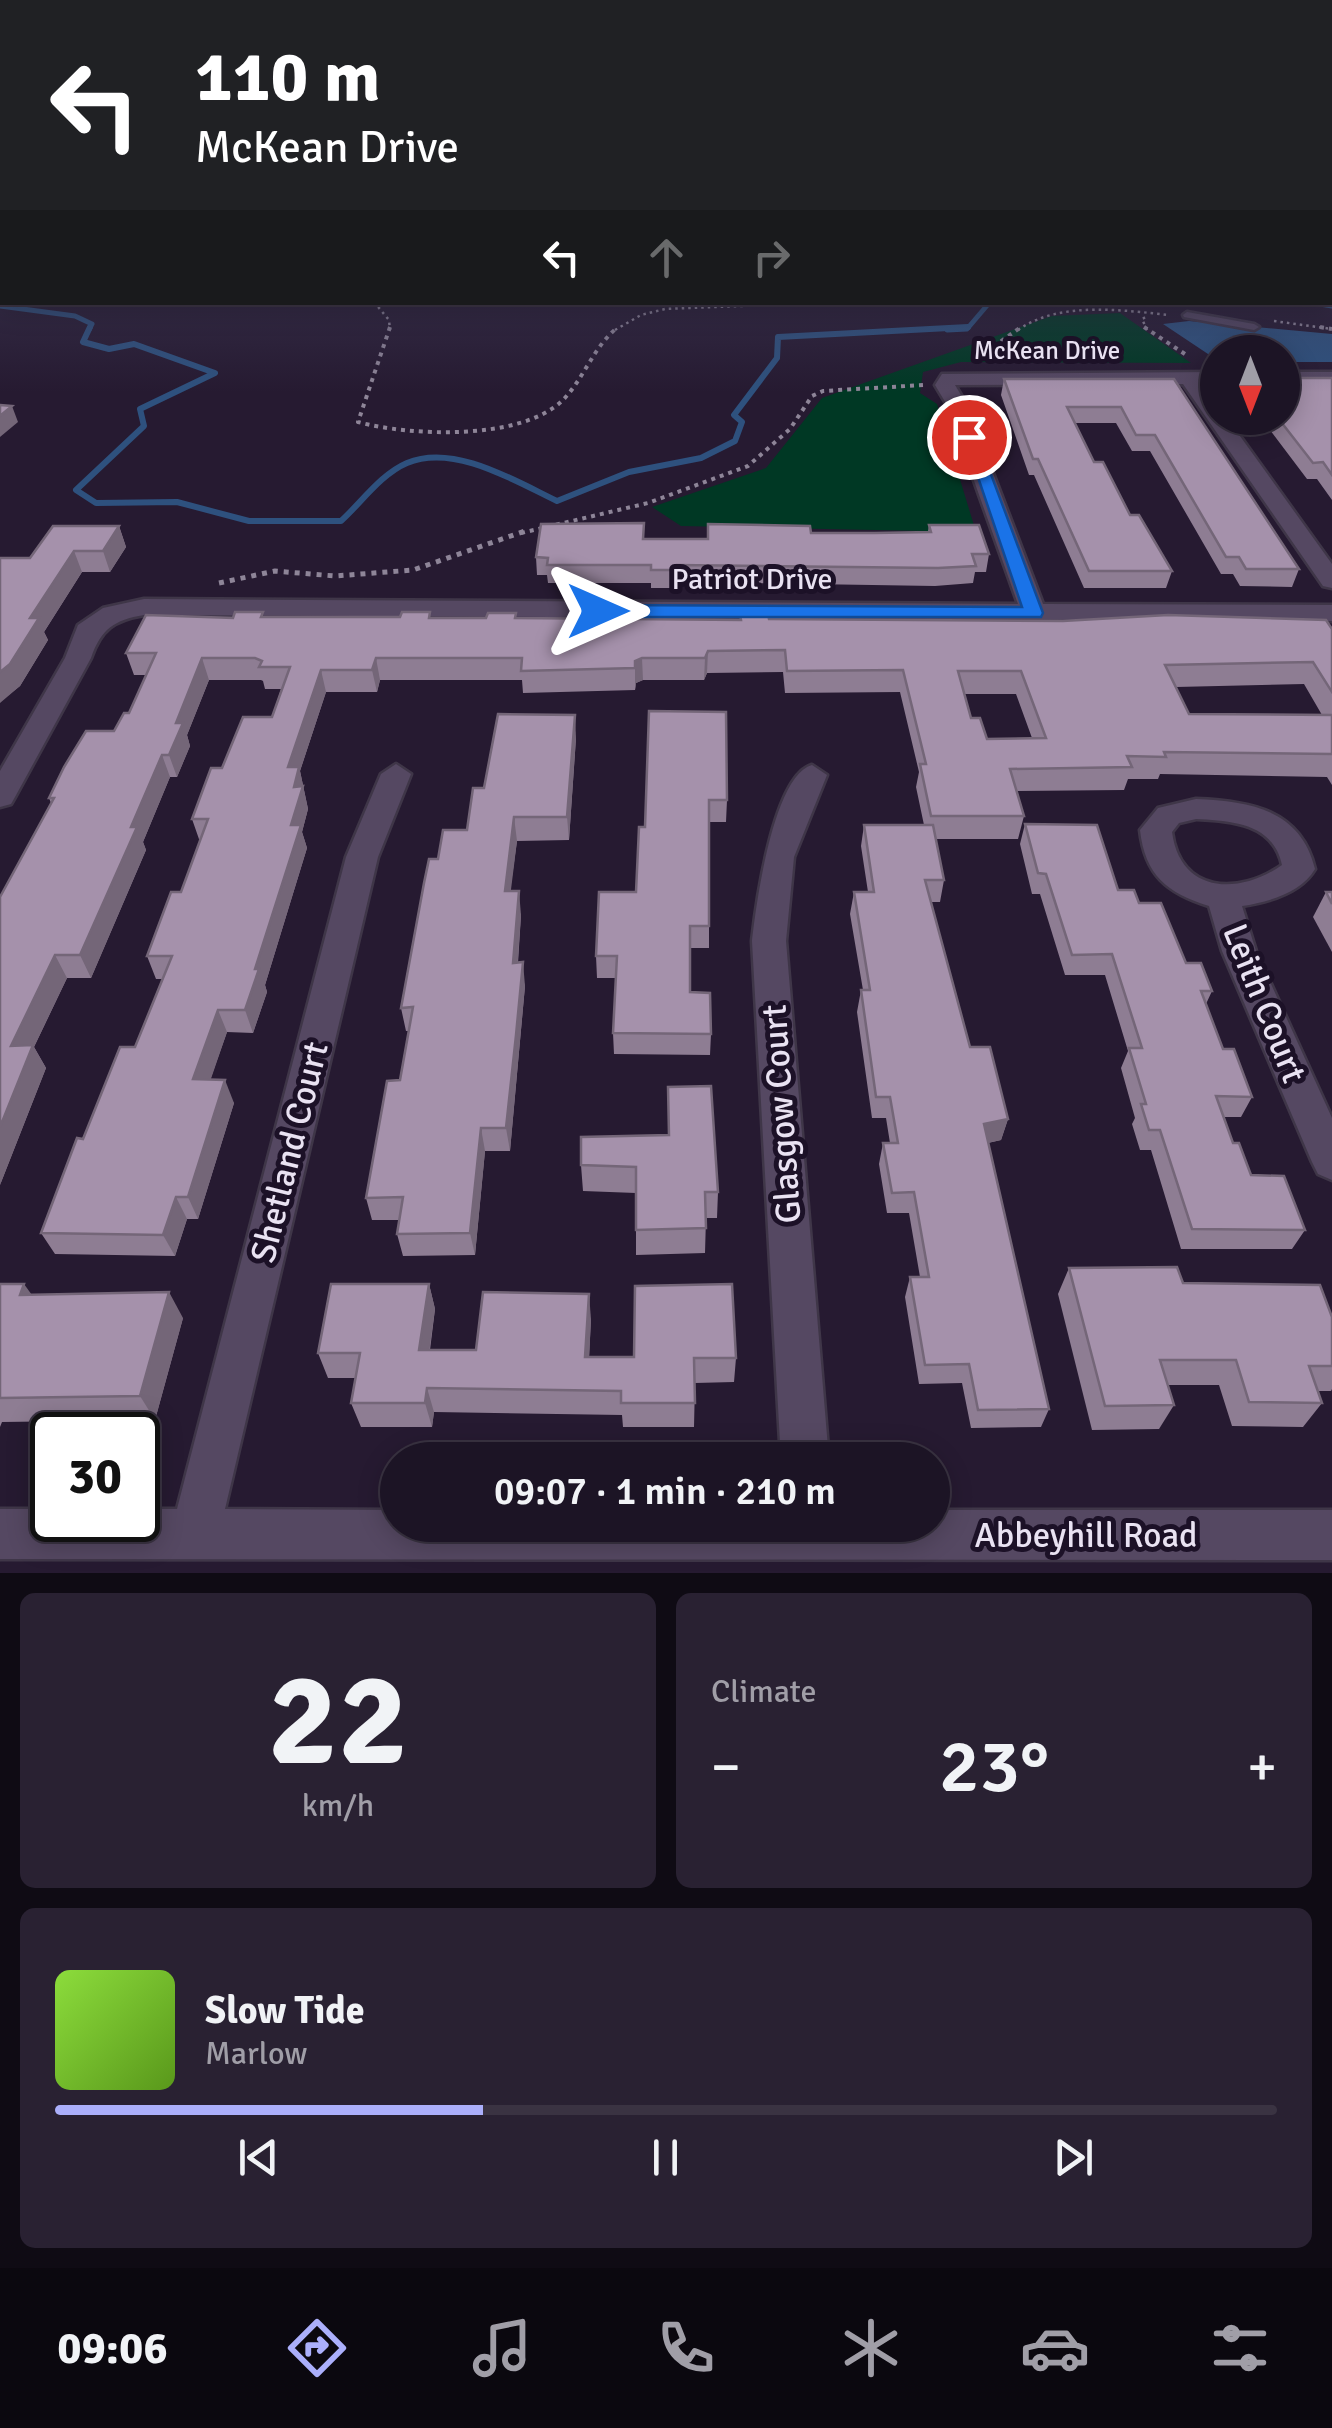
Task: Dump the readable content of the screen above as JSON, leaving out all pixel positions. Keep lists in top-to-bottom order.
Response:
{
  "streets": {
    "street": [
      "McKean Drive",
      "Patriot Drive",
      "Leith Court",
      "Glasgow Court",
      "Shetland Court",
      "Abbeyhill Road"
    ]
  },
  "crossings": [
    ["McKean Drive", "Patriot Drive"],
    ["Shetland Court", "Abbeyhill Road"]
  ],
  "north": "bottom",
  "page": {
    "turn": ["110 m", "McKean Drive"],
    "limit": "30",
    "trip": "09:07 · 1 min · 210 m",
    "tile": [
      ["22", "km/h"],
      "Climate"
    ],
    "heat": ["−", "23°", "+"],
    "song": ["Slow Tide", "Marlow"],
    "tabs": "09:06"
  }
}
